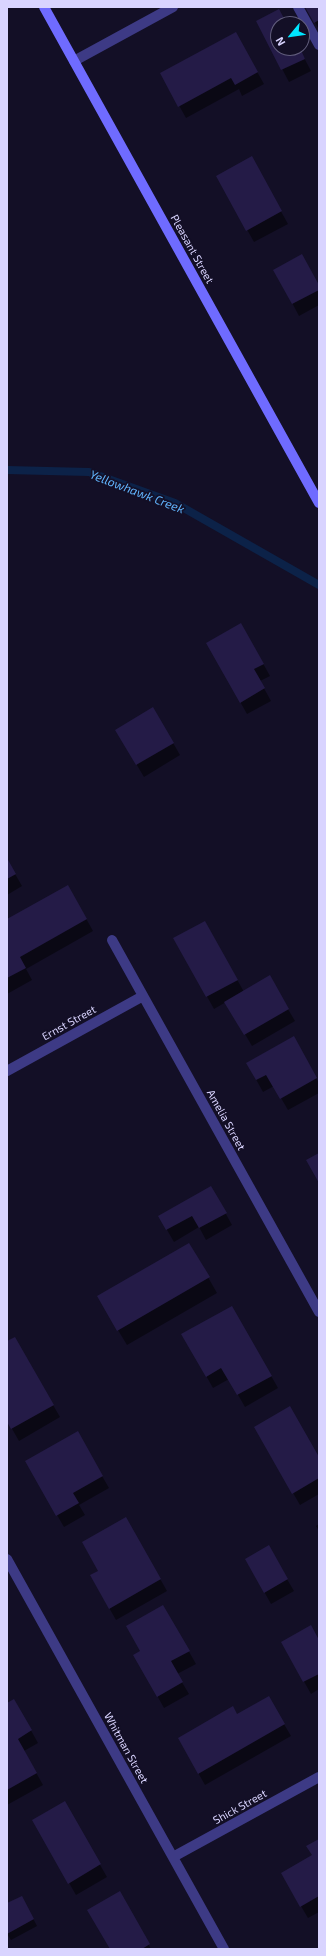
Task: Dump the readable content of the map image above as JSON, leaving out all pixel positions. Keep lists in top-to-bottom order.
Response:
{
  "streets": {
    "street": [
      "Pleasant Street",
      "Ernst Street",
      "Amelia Street",
      "Whitman Street",
      "Shick Street"
    ]
  },
  "crossings": [
    ["Ernst Street", "Amelia Street"],
    ["Whitman Street", "Shick Street"]
  ],
  "water": ["Yellowhawk Creek"],
  "north": "bottom left"
}
